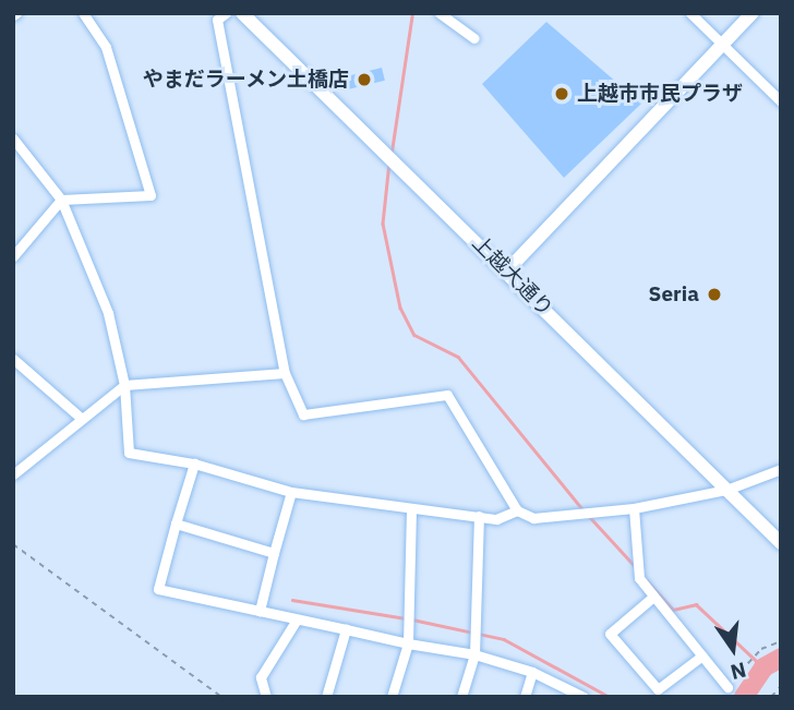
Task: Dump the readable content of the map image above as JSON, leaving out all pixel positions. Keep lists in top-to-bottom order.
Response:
{
  "streets": {
    "main road": ["上越大通り"]
  },
  "places": ["やまだラーメン土橋店", "上越市市民プラザ", "Seria"],
  "north": "bottom"
}
